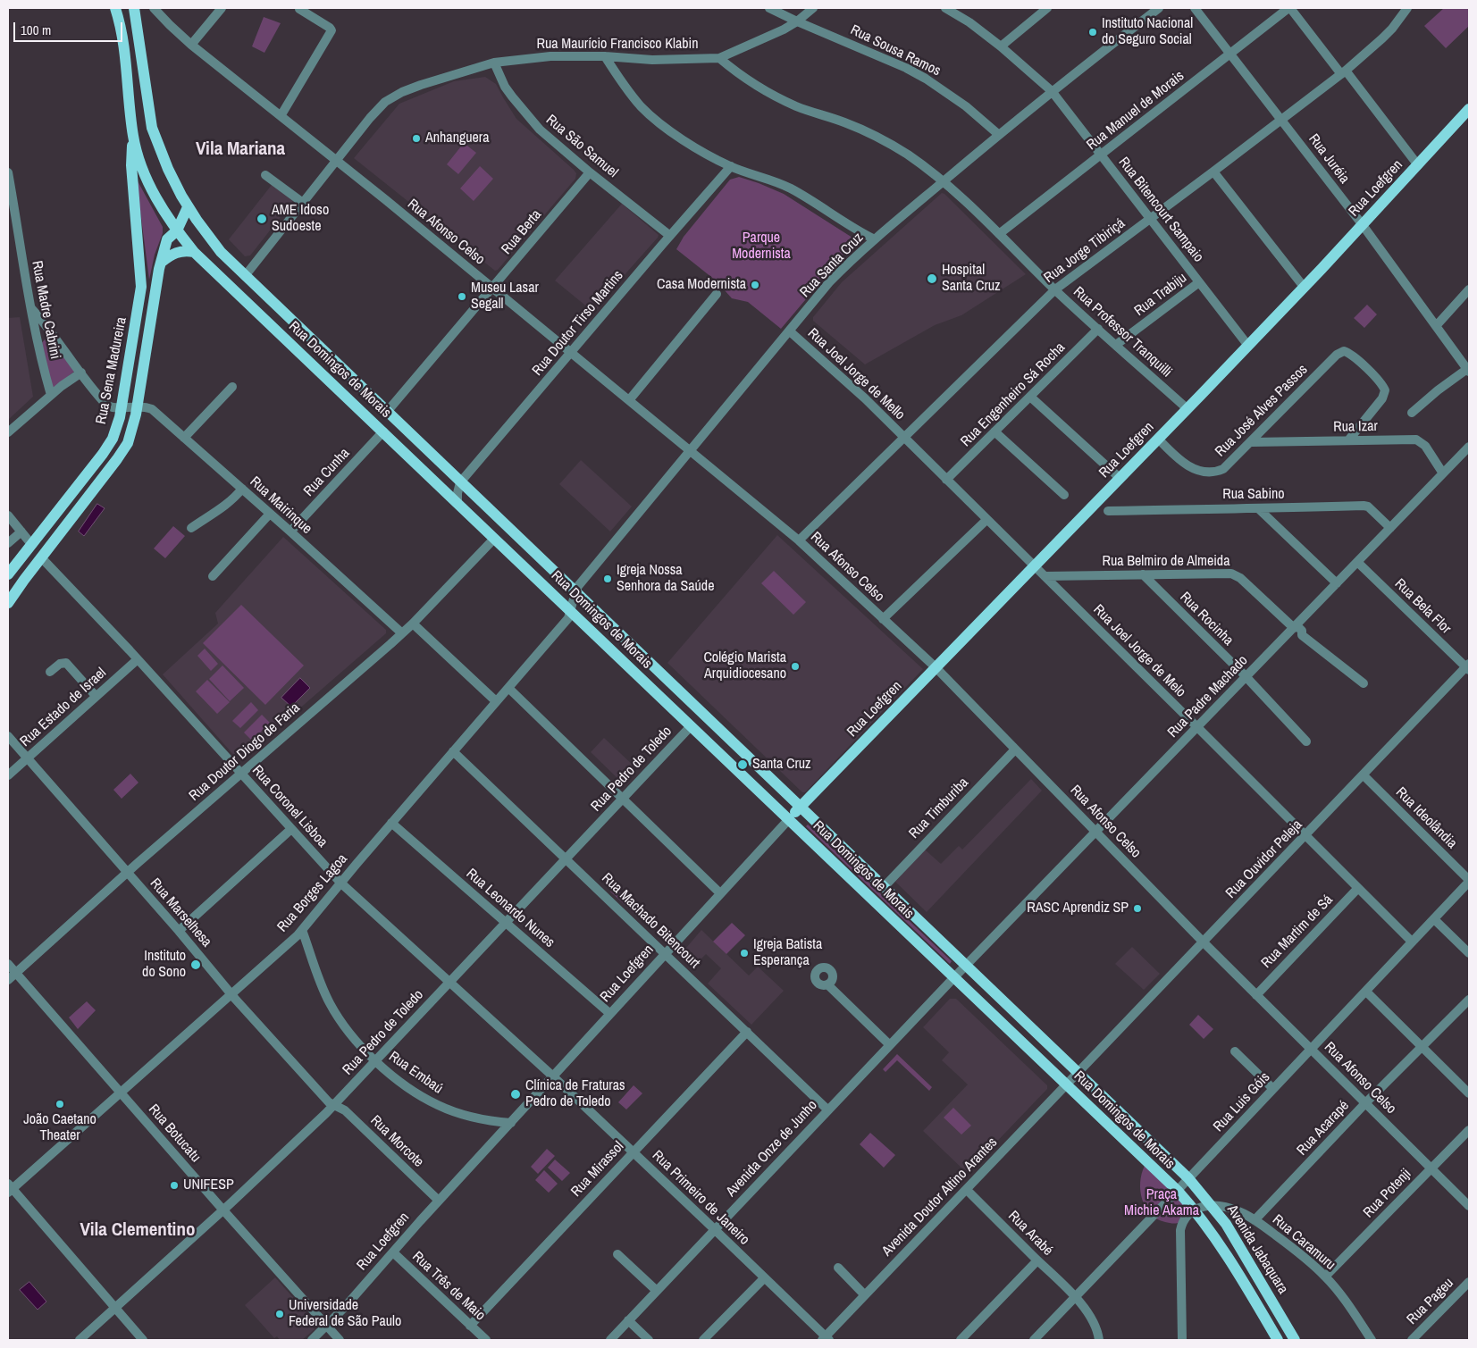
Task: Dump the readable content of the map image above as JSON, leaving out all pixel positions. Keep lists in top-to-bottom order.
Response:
{
  "streets": {
    "main road": [
      "Rua Loefgren",
      "Rua Domingos de Morais",
      "Rua Sena Madureira",
      "Avenida Jabaquara"
    ],
    "street": [
      "Rua Maurício Francisco Klabin",
      "Rua Sousa Ramos",
      "Rua Manuel de Morais",
      "Rua São Samuel",
      "Rua Juréia",
      "Rua Bitencourt Sampaio",
      "Rua Afonso Celso",
      "Rua Berta",
      "Rua Jorge Tibiriçá",
      "Rua Santa Cruz",
      "Rua Trabiju",
      "Rua Madre Cabrini",
      "Rua Doutor Tirso Martins",
      "Rua Professor Tranquilli",
      "Rua Joel Jorge de Mello",
      "Rua Engenheiro Sá Rocha",
      "Rua José Alves Passos",
      "Rua Izar",
      "Rua Cunha",
      "Rua Sabino",
      "Rua Mairinque",
      "Rua Belmiro de Almeida",
      "Rua Bela Flor",
      "Rua Rocinha",
      "Rua Joel Jorge de Melo",
      "Rua Padre Machado",
      "Rua Estado de Israel",
      "Rua Doutor Diogo de Faria",
      "Rua Pedro de Toledo",
      "Rua Coronel Lisboa",
      "Rua Timburiba",
      "Rua Ideolândia",
      "Rua Ouvidor Peleja",
      "Rua Borges Lagoa",
      "Rua Leonardo Nunes",
      "Rua Marselhesa",
      "Rua Machado Bitencourt",
      "Rua Martim de Sá",
      "Rua Embaú",
      "Rua Luis Góis",
      "Rua Acarapé",
      "Rua Botucatu",
      "Rua Morcote",
      "Avenida Onze de Junho",
      "Rua Mirassol",
      "Rua Potenji",
      "Avenida Doutor Altino Arantes",
      "Rua Primeiro de Janeiro",
      "Rua Arabé",
      "Rua Caramuru",
      "Rua Três de Maio",
      "Rua Pageu"
    ]
  },
  "crossings": [
    ["Rua Maurício Francisco Klabin", "Rua Sousa Ramos"],
    ["Rua Maurício Francisco Klabin", "Rua São Samuel"],
    ["Rua Maurício Francisco Klabin", "Rua Afonso Celso"],
    ["Rua Maurício Francisco Klabin", "Rua Professor Tranquilli"],
    ["Rua Maurício Francisco Klabin", "Rua Domingos de Morais"],
    ["Rua Sousa Ramos", "Rua Santa Cruz"],
    ["Rua Manuel de Morais", "Rua Juréia"],
    ["Rua Manuel de Morais", "Rua Bitencourt Sampaio"],
    ["Rua Manuel de Morais", "Rua Professor Tranquilli"],
    ["Rua São Samuel", "Rua Berta"],
    ["Rua São Samuel", "Rua Doutor Tirso Martins"],
    ["Rua Juréia", "Rua Loefgren"],
    ["Rua Juréia", "Rua Jorge Tibiriçá"],
    ["Rua Loefgren", "Rua Bitencourt Sampaio"],
    ["Rua Loefgren", "Rua Afonso Celso"],
    ["Rua Loefgren", "Rua Professor Tranquilli"],
    ["Rua Loefgren", "Rua Domingos de Morais"],
    ["Rua Loefgren", "Rua José Alves Passos"],
    ["Rua Loefgren", "Rua Joel Jorge de Melo"],
    ["Rua Loefgren", "Rua Coronel Lisboa"],
    ["Rua Loefgren", "Rua Leonardo Nunes"],
    ["Rua Loefgren", "Rua Machado Bitencourt"],
    ["Rua Loefgren", "Rua Embaú"],
    ["Rua Loefgren", "Rua Botucatu"],
    ["Rua Loefgren", "Rua Morcote"],
    ["Rua Loefgren", "Rua Primeiro de Janeiro"],
    ["Rua Loefgren", "Rua Três de Maio"],
    ["Rua Bitencourt Sampaio", "Rua Jorge Tibiriçá"],
    ["Rua Bitencourt Sampaio", "Rua Santa Cruz"],
    ["Rua Bitencourt Sampaio", "Rua Trabiju"],
    ["Rua Afonso Celso", "Rua Berta"],
    ["Rua Afonso Celso", "Rua Jorge Tibiriçá"],
    ["Rua Afonso Celso", "Rua Santa Cruz"],
    ["Rua Afonso Celso", "Rua Doutor Tirso Martins"],
    ["Rua Afonso Celso", "Rua Padre Machado"],
    ["Rua Afonso Celso", "Rua Timburiba"],
    ["Rua Afonso Celso", "Rua Ouvidor Peleja"],
    ["Rua Afonso Celso", "Rua Martim de Sá"],
    ["Rua Afonso Celso", "Rua Luis Góis"],
    ["Rua Afonso Celso", "Rua Acarapé"],
    ["Rua Afonso Celso", "Rua Potenji"],
    ["Rua Berta", "Rua Domingos de Morais"],
    ["Rua Jorge Tibiriçá", "Rua Professor Tranquilli"],
    ["Rua Jorge Tibiriçá", "Rua Joel Jorge de Mello"],
    ["Rua Jorge Tibiriçá", "Rua Joel Jorge de Melo"],
    ["Rua Santa Cruz", "Rua Professor Tranquilli"],
    ["Rua Santa Cruz", "Rua Domingos de Morais"],
    ["Rua Santa Cruz", "Rua Joel Jorge de Mello"],
    ["Rua Santa Cruz", "Rua Borges Lagoa"],
    ["Rua Trabiju", "Rua Professor Tranquilli"],
    ["Rua Doutor Tirso Martins", "Rua Domingos de Morais"],
    ["Rua Professor Tranquilli", "Rua Engenheiro Sá Rocha"],
    ["Rua Domingos de Morais", "Rua Sena Madureira"],
    ["Rua Domingos de Morais", "Rua Cunha"],
    ["Rua Domingos de Morais", "Rua Padre Machado"],
    ["Rua Domingos de Morais", "Rua Doutor Diogo de Faria"],
    ["Rua Domingos de Morais", "Rua Pedro de Toledo"],
    ["Rua Domingos de Morais", "Rua Timburiba"],
    ["Rua Domingos de Morais", "Rua Ouvidor Peleja"],
    ["Rua Domingos de Morais", "Rua Borges Lagoa"],
    ["Rua Domingos de Morais", "Rua Luis Góis"],
    ["Rua Domingos de Morais", "Avenida Onze de Junho"],
    ["Rua Domingos de Morais", "Avenida Doutor Altino Arantes"],
    ["Rua Domingos de Morais", "Avenida Jabaquara"],
    ["Rua Sena Madureira", "Rua Mairinque"],
    ["Rua Sena Madureira", "Rua Coronel Lisboa"],
    ["Rua Joel Jorge de Mello", "Rua Joel Jorge de Melo"],
    ["Rua Engenheiro Sá Rocha", "Rua Joel Jorge de Melo"],
    ["Rua José Alves Passos", "Rua Izar"],
    ["Rua Izar", "Rua Padre Machado"],
    ["Rua Cunha", "Rua Mairinque"],
    ["Rua Sabino", "Rua Padre Machado"],
    ["Rua Mairinque", "Rua Doutor Diogo de Faria"],
    ["Rua Belmiro de Almeida", "Rua Rocinha"],
    ["Rua Belmiro de Almeida", "Rua Joel Jorge de Melo"],
    ["Rua Belmiro de Almeida", "Rua Padre Machado"],
    ["Rua Bela Flor", "Rua Padre Machado"],
    ["Rua Bela Flor", "Rua Ouvidor Peleja"],
    ["Rua Rocinha", "Rua Padre Machado"],
    ["Rua Joel Jorge de Melo", "Rua Padre Machado"],
    ["Rua Joel Jorge de Melo", "Rua Ouvidor Peleja"],
    ["Rua Joel Jorge de Melo", "Rua Martim de Sá"],
    ["Rua Joel Jorge de Melo", "Rua Luis Góis"],
    ["Rua Padre Machado", "Avenida Onze de Junho"],
    ["Rua Estado de Israel", "Rua Coronel Lisboa"],
    ["Rua Estado de Israel", "Rua Marselhesa"],
    ["Rua Doutor Diogo de Faria", "Rua Coronel Lisboa"],
    ["Rua Doutor Diogo de Faria", "Rua Marselhesa"],
    ["Rua Doutor Diogo de Faria", "Rua Botucatu"],
    ["Rua Pedro de Toledo", "Rua Coronel Lisboa"],
    ["Rua Pedro de Toledo", "Rua Leonardo Nunes"],
    ["Rua Pedro de Toledo", "Rua Marselhesa"],
    ["Rua Pedro de Toledo", "Rua Machado Bitencourt"],
    ["Rua Pedro de Toledo", "Rua Embaú"],
    ["Rua Pedro de Toledo", "Rua Botucatu"],
    ["Rua Pedro de Toledo", "Rua Morcote"],
    ["Rua Coronel Lisboa", "Rua Borges Lagoa"],
    ["Rua Coronel Lisboa", "Rua Primeiro de Janeiro"],
    ["Rua Ideolândia", "Rua Ouvidor Peleja"],
    ["Rua Ideolândia", "Rua Luis Góis"],
    ["Rua Ouvidor Peleja", "Avenida Doutor Altino Arantes"],
    ["Rua Borges Lagoa", "Rua Leonardo Nunes"],
    ["Rua Borges Lagoa", "Rua Marselhesa"],
    ["Rua Borges Lagoa", "Rua Machado Bitencourt"],
    ["Rua Borges Lagoa", "Rua Embaú"],
    ["Rua Borges Lagoa", "Rua Botucatu"],
    ["Rua Marselhesa", "Rua Morcote"],
    ["Rua Machado Bitencourt", "Avenida Onze de Junho"],
    ["Rua Machado Bitencourt", "Rua Mirassol"],
    ["Rua Luis Góis", "Rua Arabé"],
    ["Rua Luis Góis", "Avenida Jabaquara"],
    ["Rua Acarapé", "Rua Caramuru"],
    ["Avenida Onze de Junho", "Rua Primeiro de Janeiro"],
    ["Rua Mirassol", "Rua Primeiro de Janeiro"],
    ["Rua Mirassol", "Rua Três de Maio"],
    ["Rua Potenji", "Rua Caramuru"],
    ["Avenida Doutor Altino Arantes", "Rua Primeiro de Janeiro"],
    ["Avenida Doutor Altino Arantes", "Rua Arabé"],
    ["Rua Caramuru", "Avenida Jabaquara"]
  ],
  "districts": ["Vila Mariana", "Vila Clementino"],
  "parks": ["Parque Modernista", "Praça Michie Akama"],
  "places": [
    "Instituto Nacional do Seguro Social",
    "Anhanguera",
    "AME Idoso Sudoeste",
    "Hospital Santa Cruz",
    "Casa Modernista",
    "Museu Lasar Segall",
    "Igreja Nossa Senhora da Saúde",
    "Colégio Marista Arquidiocesano",
    "Santa Cruz",
    "RASC Aprendiz SP",
    "Igreja Batista Esperança",
    "Instituto do Sono",
    "Clínica de Fraturas Pedro de Toledo",
    "João Caetano Theater",
    "UNIFESP",
    "Universidade Federal de São Paulo"
  ],
  "scale_bar": "100 m"
}
